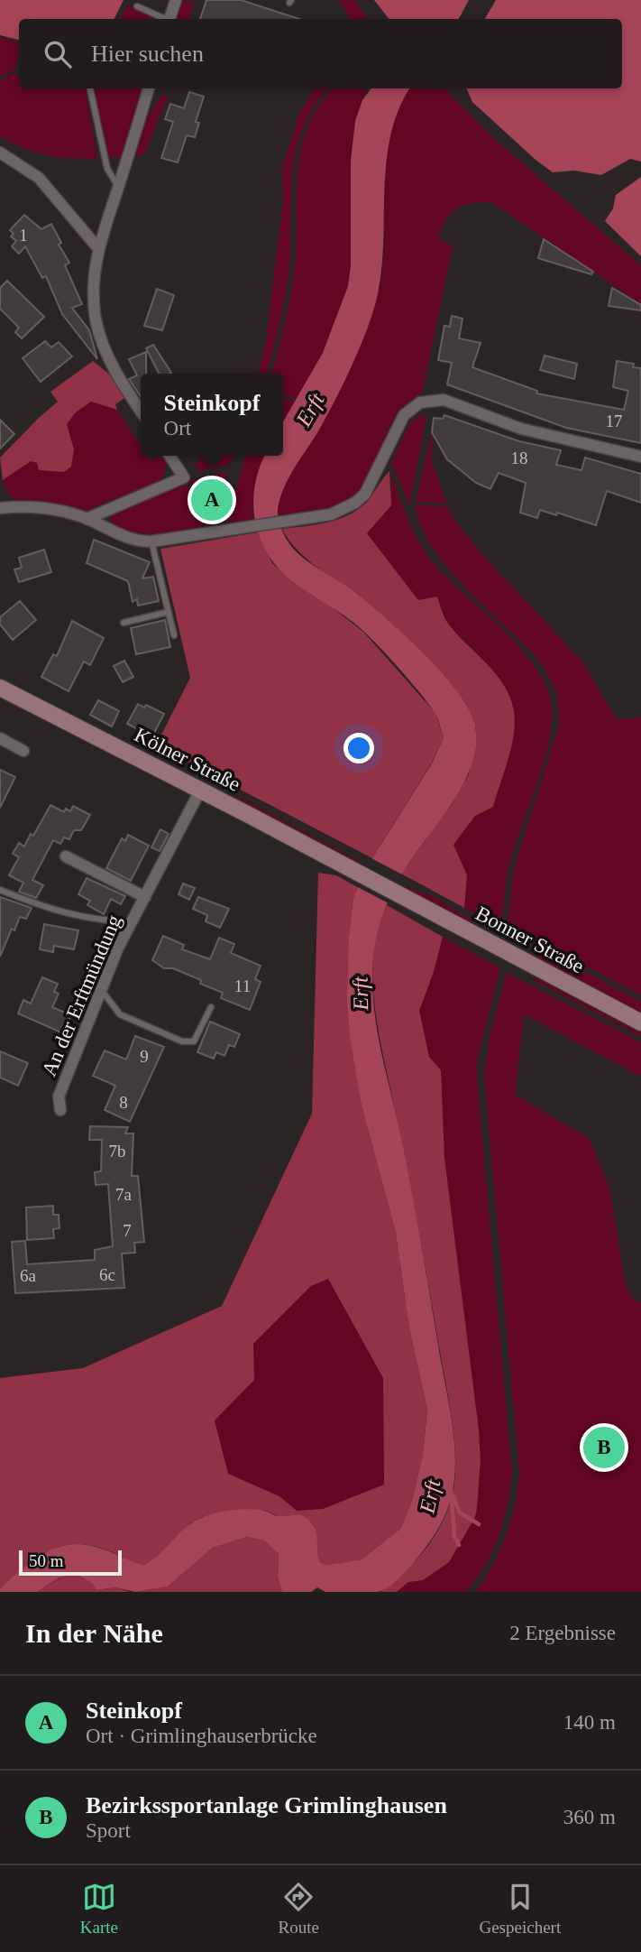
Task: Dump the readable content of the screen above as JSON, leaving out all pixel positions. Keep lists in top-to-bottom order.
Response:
{
  "streets": {
    "main road": ["Kölner Straße", "Bonner Straße"],
    "street": ["An der Erftmündung"]
  },
  "crossings": [
    ["Kölner Straße", "Bonner Straße"],
    ["Kölner Straße", "An der Erftmündung"]
  ],
  "water": ["Erft"],
  "house_numbers": [
    "1",
    "17",
    "18",
    "11",
    "9",
    "8",
    "7b",
    "7a",
    "7",
    "6c",
    "6a"
  ],
  "scale_bar": "50 m",
  "page": {
    "search": "Hier suchen",
    "popup": ["Steinkopf", "Ort"],
    "pins": ["A", "B"],
    "scale": "50 m",
    "heading": ["In der Nähe", "2 Ergebnisse"],
    "list": [
      {
        "mark": "A",
        "name": "Steinkopf",
        "note": "Ort · Grimlinghauserbrücke",
        "value": "140 m"
      },
      {
        "mark": "B",
        "name": "Bezirkssportanlage Grimlinghausen",
        "note": "Sport",
        "value": "360 m"
      }
    ],
    "nav": ["Karte", "Route", "Gespeichert"]
  }
}
